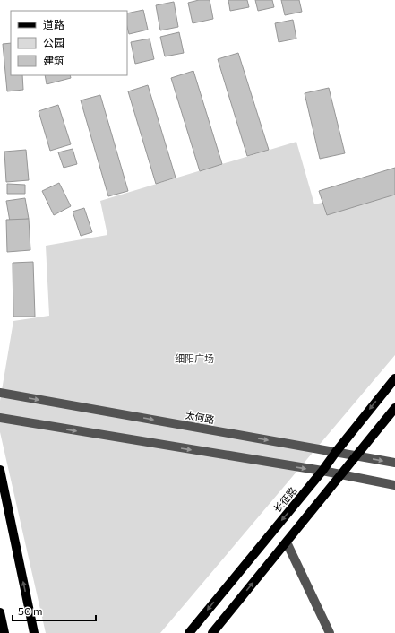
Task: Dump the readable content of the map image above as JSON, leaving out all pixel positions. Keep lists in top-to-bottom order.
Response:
{
  "streets": {
    "main road": ["长征路"],
    "street": ["太何路"]
  },
  "crossings": [
    ["太何路", "长征路"]
  ],
  "parks": ["细阳广场"],
  "legend": ["道路", "公园", "建筑"],
  "scale_bar": "50 m"
}
